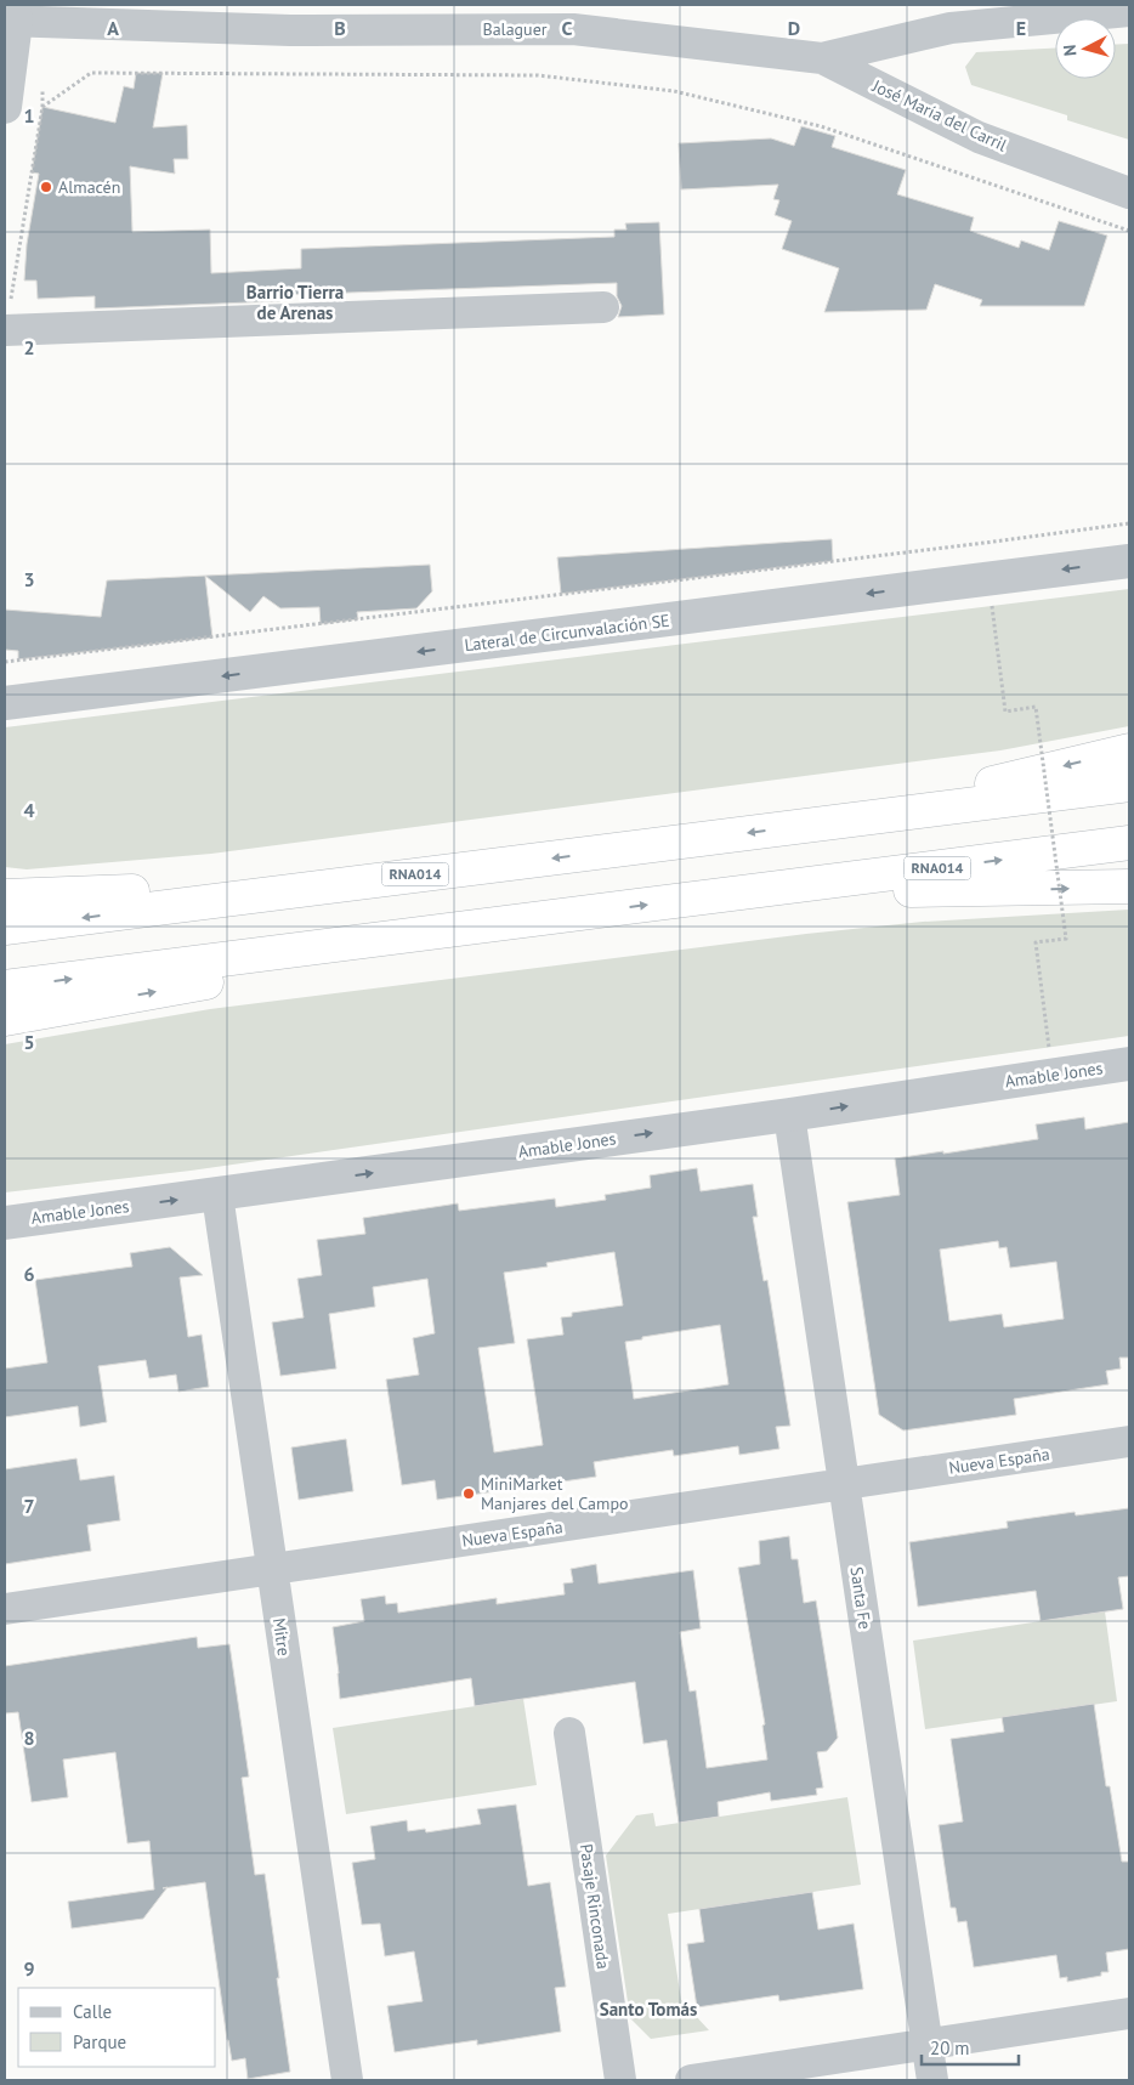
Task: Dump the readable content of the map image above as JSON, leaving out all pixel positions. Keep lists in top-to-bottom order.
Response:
{
  "streets": {
    "highway": ["RNA014"],
    "street": [
      "Balaguer",
      "José María del Carril",
      "Lateral de Circunvalación SE",
      "Amable Jones",
      "Nueva España",
      "Santa Fe",
      "Mitre",
      "Pasaje Rinconada"
    ]
  },
  "crossings": [
    ["Balaguer", "José María del Carril"],
    ["Amable Jones", "Santa Fe"],
    ["Amable Jones", "Mitre"],
    ["Nueva España", "Santa Fe"],
    ["Nueva España", "Mitre"]
  ],
  "one_way": ["Lateral de Circunvalación SE", "Amable Jones"],
  "districts": ["Barrio Tierra de Arenas", "Santo Tomás"],
  "places": ["Almacén", "MiniMarket Manjares del Campo"],
  "legend": ["Calle", "Parque"],
  "scale_bar": "20 m",
  "north": "left",
  "grid": {
    "columns": [
      "A",
      "B",
      "C",
      "D",
      "E"
    ],
    "rows": [
      "1",
      "2",
      "3",
      "4",
      "5",
      "6",
      "7",
      "8",
      "9"
    ]
  }
}
